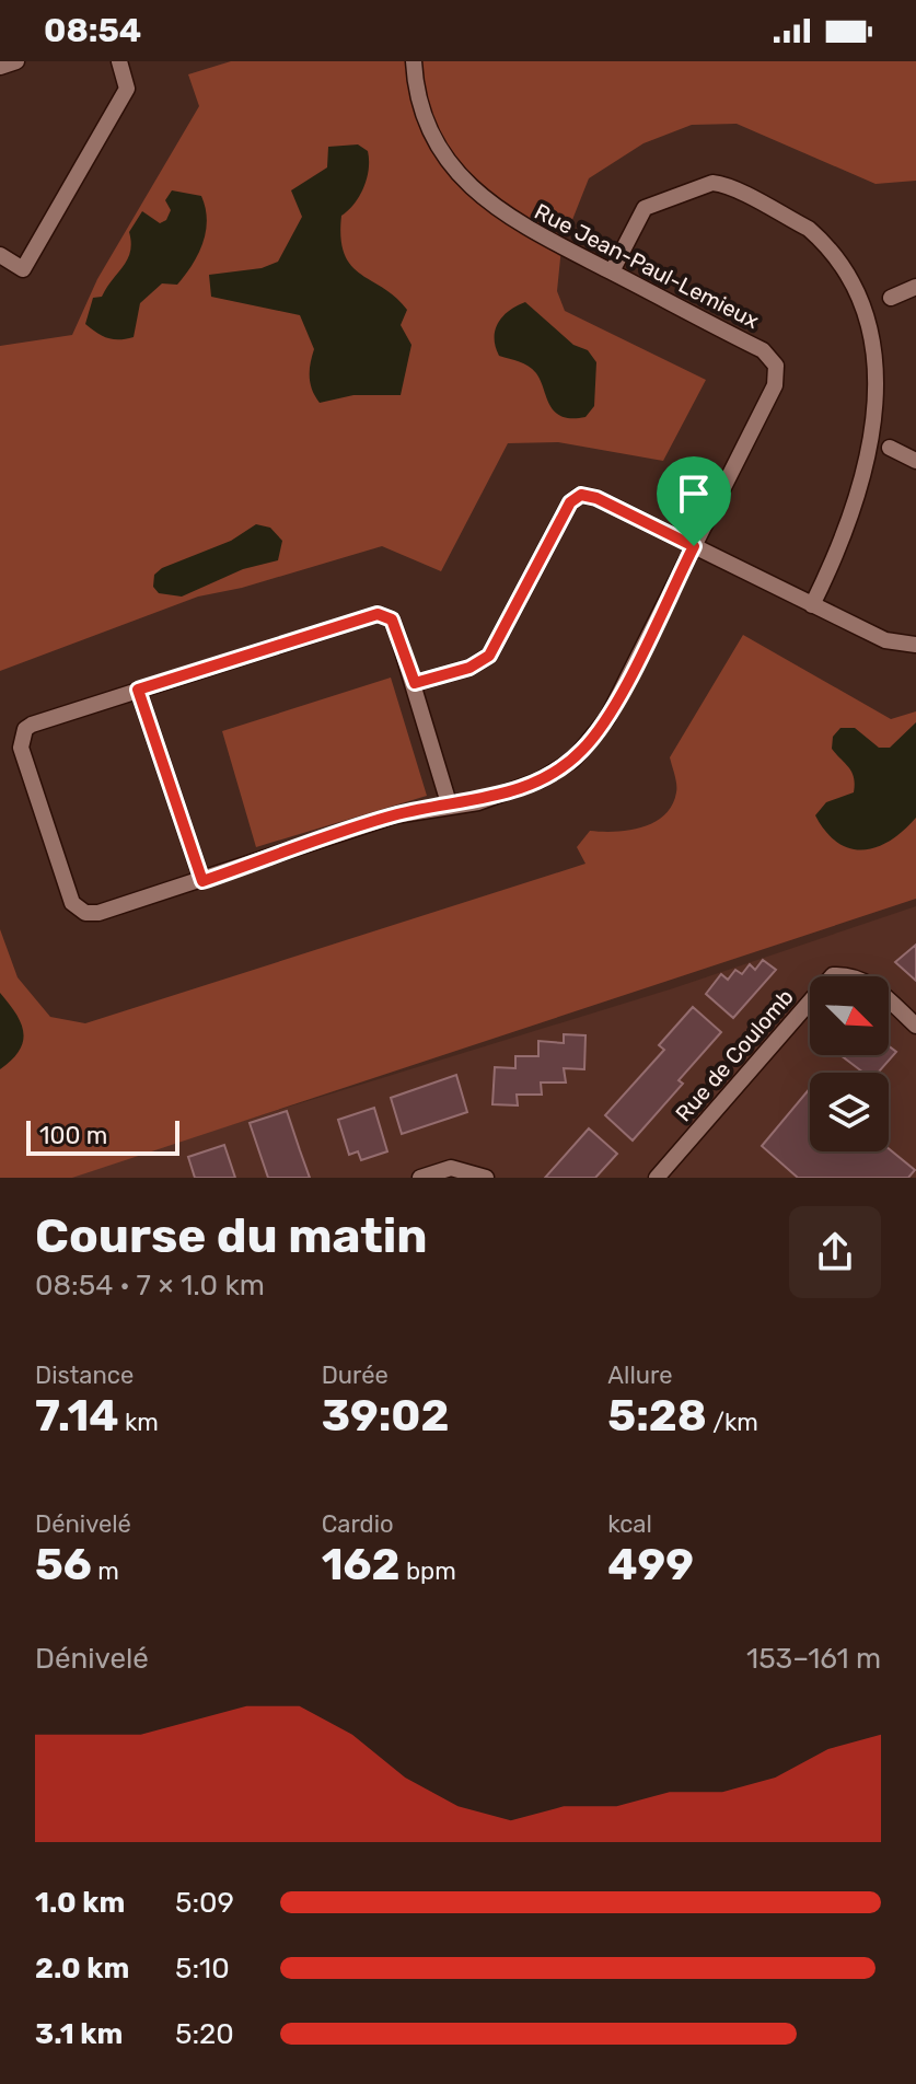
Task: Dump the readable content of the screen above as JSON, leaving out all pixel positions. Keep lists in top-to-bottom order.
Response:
{
  "streets": {
    "street": ["Rue Jean-Paul-Lemieux", "Rue de Coulomb"]
  },
  "scale_bar": "100 m",
  "north": "bottom right",
  "page": {
    "status": "08:54",
    "scale": "100 m",
    "heading": ["Course du matin", "08:54 · 7 × 1.0 km"],
    "stats": [
      ["Distance", "7.14 km"],
      ["Durée", "39:02"],
      ["Allure", "5:28 /km"],
      ["Dénivelé", "56 m"],
      ["Cardio", "162 bpm"],
      ["kcal", "499"]
    ],
    "chart": ["Dénivelé", "153–161 m"],
    "list": [
      {
        "name": "1.0 km",
        "note": "5:09"
      },
      {
        "name": "2.0 km",
        "note": "5:10"
      },
      {
        "name": "3.1 km",
        "note": "5:20"
      }
    ]
  }
}
